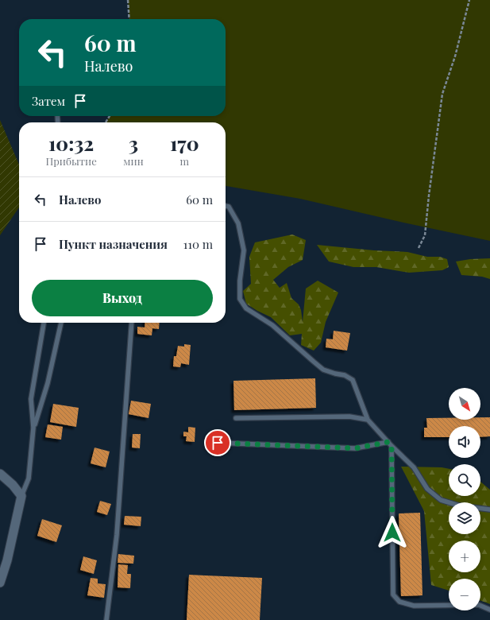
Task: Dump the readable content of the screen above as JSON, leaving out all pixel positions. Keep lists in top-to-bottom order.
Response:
{
  "north": "bottom right",
  "page": {
    "turn": ["60 m", "Налево"],
    "then": "Затем",
    "eta": [
      "10:32",
      "Прибытие",
      "3",
      "мин",
      "170",
      "m"
    ],
    "list": [
      {
        "name": "Налево",
        "value": "60 m"
      },
      {
        "name": "Пункт назначения",
        "value": "110 m"
      }
    ],
    "buttons": "Выход",
    "map_buttons": ["+", "−"]
  }
}
